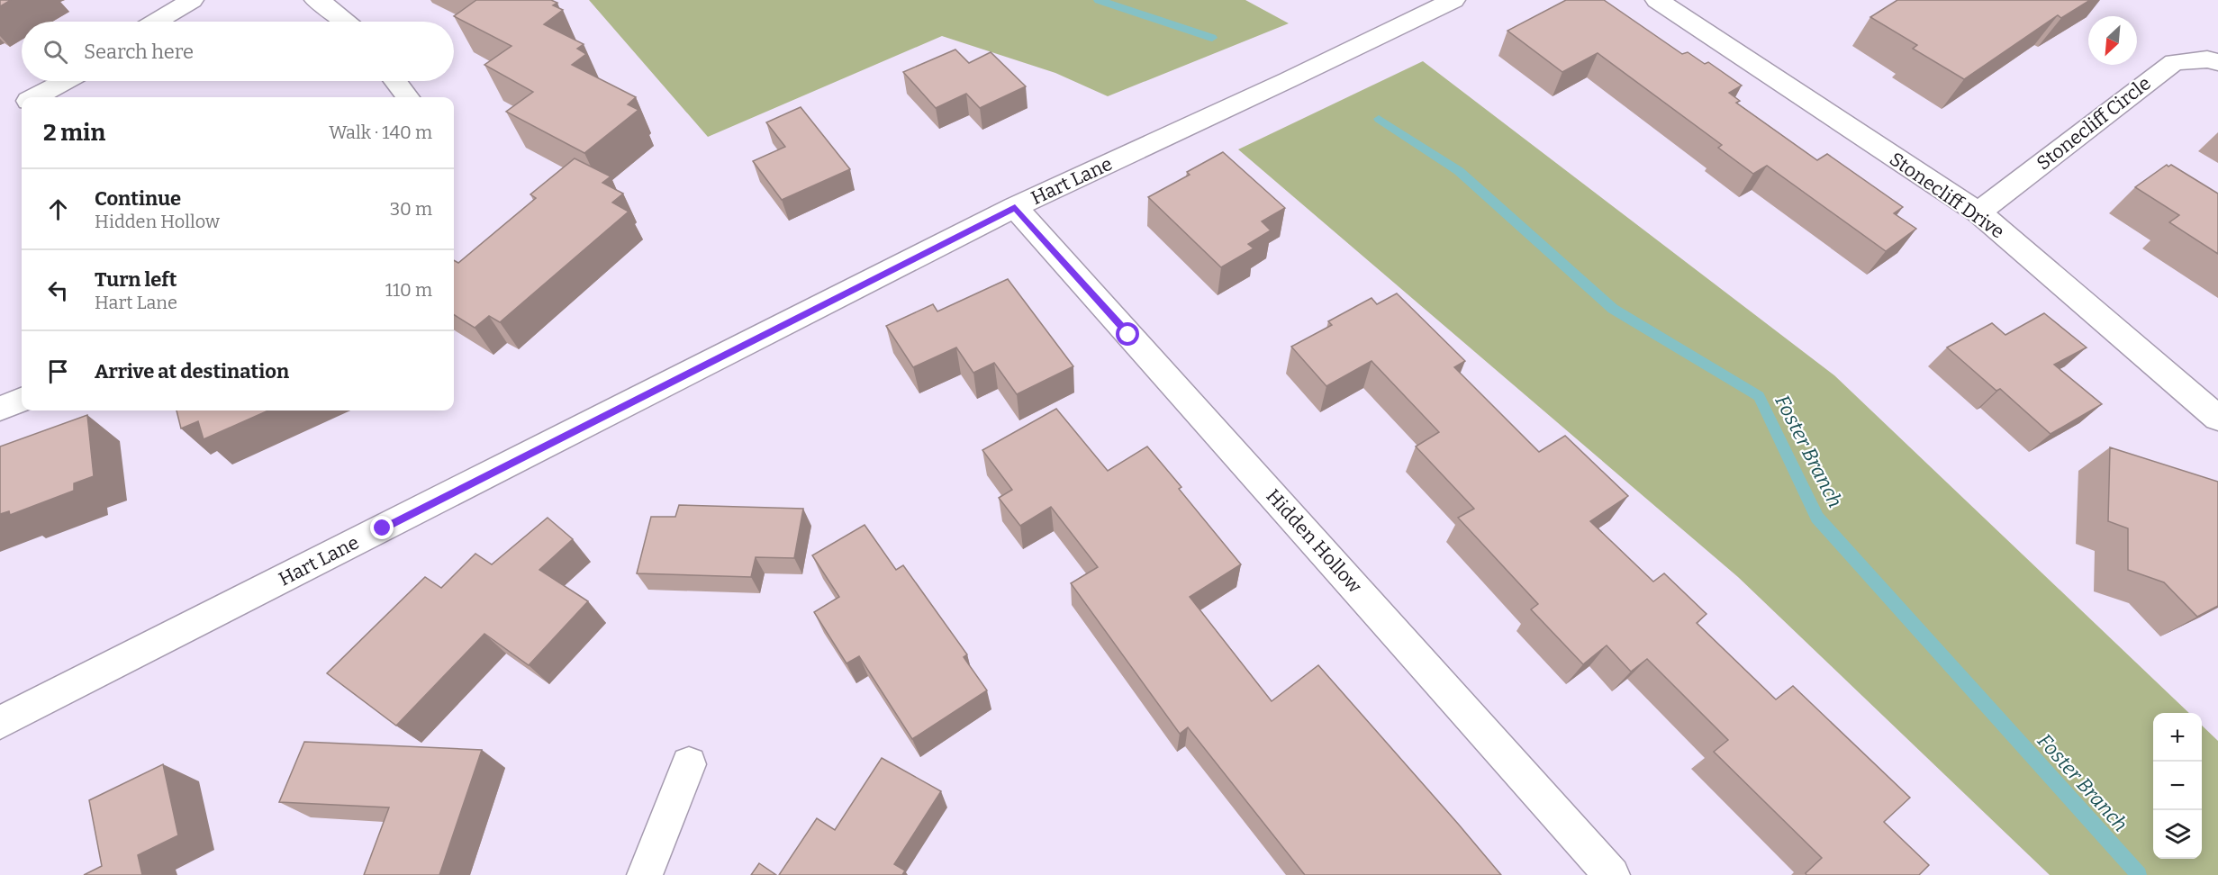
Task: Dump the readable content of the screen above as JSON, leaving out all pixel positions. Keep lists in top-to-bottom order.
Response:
{
  "streets": {
    "street": [
      "Stonecliff Circle",
      "Hart Lane",
      "Stonecliff Drive",
      "Hidden Hollow"
    ]
  },
  "crossings": [
    ["Stonecliff Circle", "Stonecliff Drive"],
    ["Hart Lane", "Hidden Hollow"]
  ],
  "water": ["Foster Branch"],
  "north": "bottom left",
  "page": {
    "search": "Search here",
    "heading": ["2 min", "Walk · 140 m"],
    "list": [
      ["Continue", "Hidden Hollow", "30 m"],
      ["Turn left", "Hart Lane", "110 m"],
      "Arrive at destination"
    ],
    "map_buttons": ["+", "−"]
  }
}
